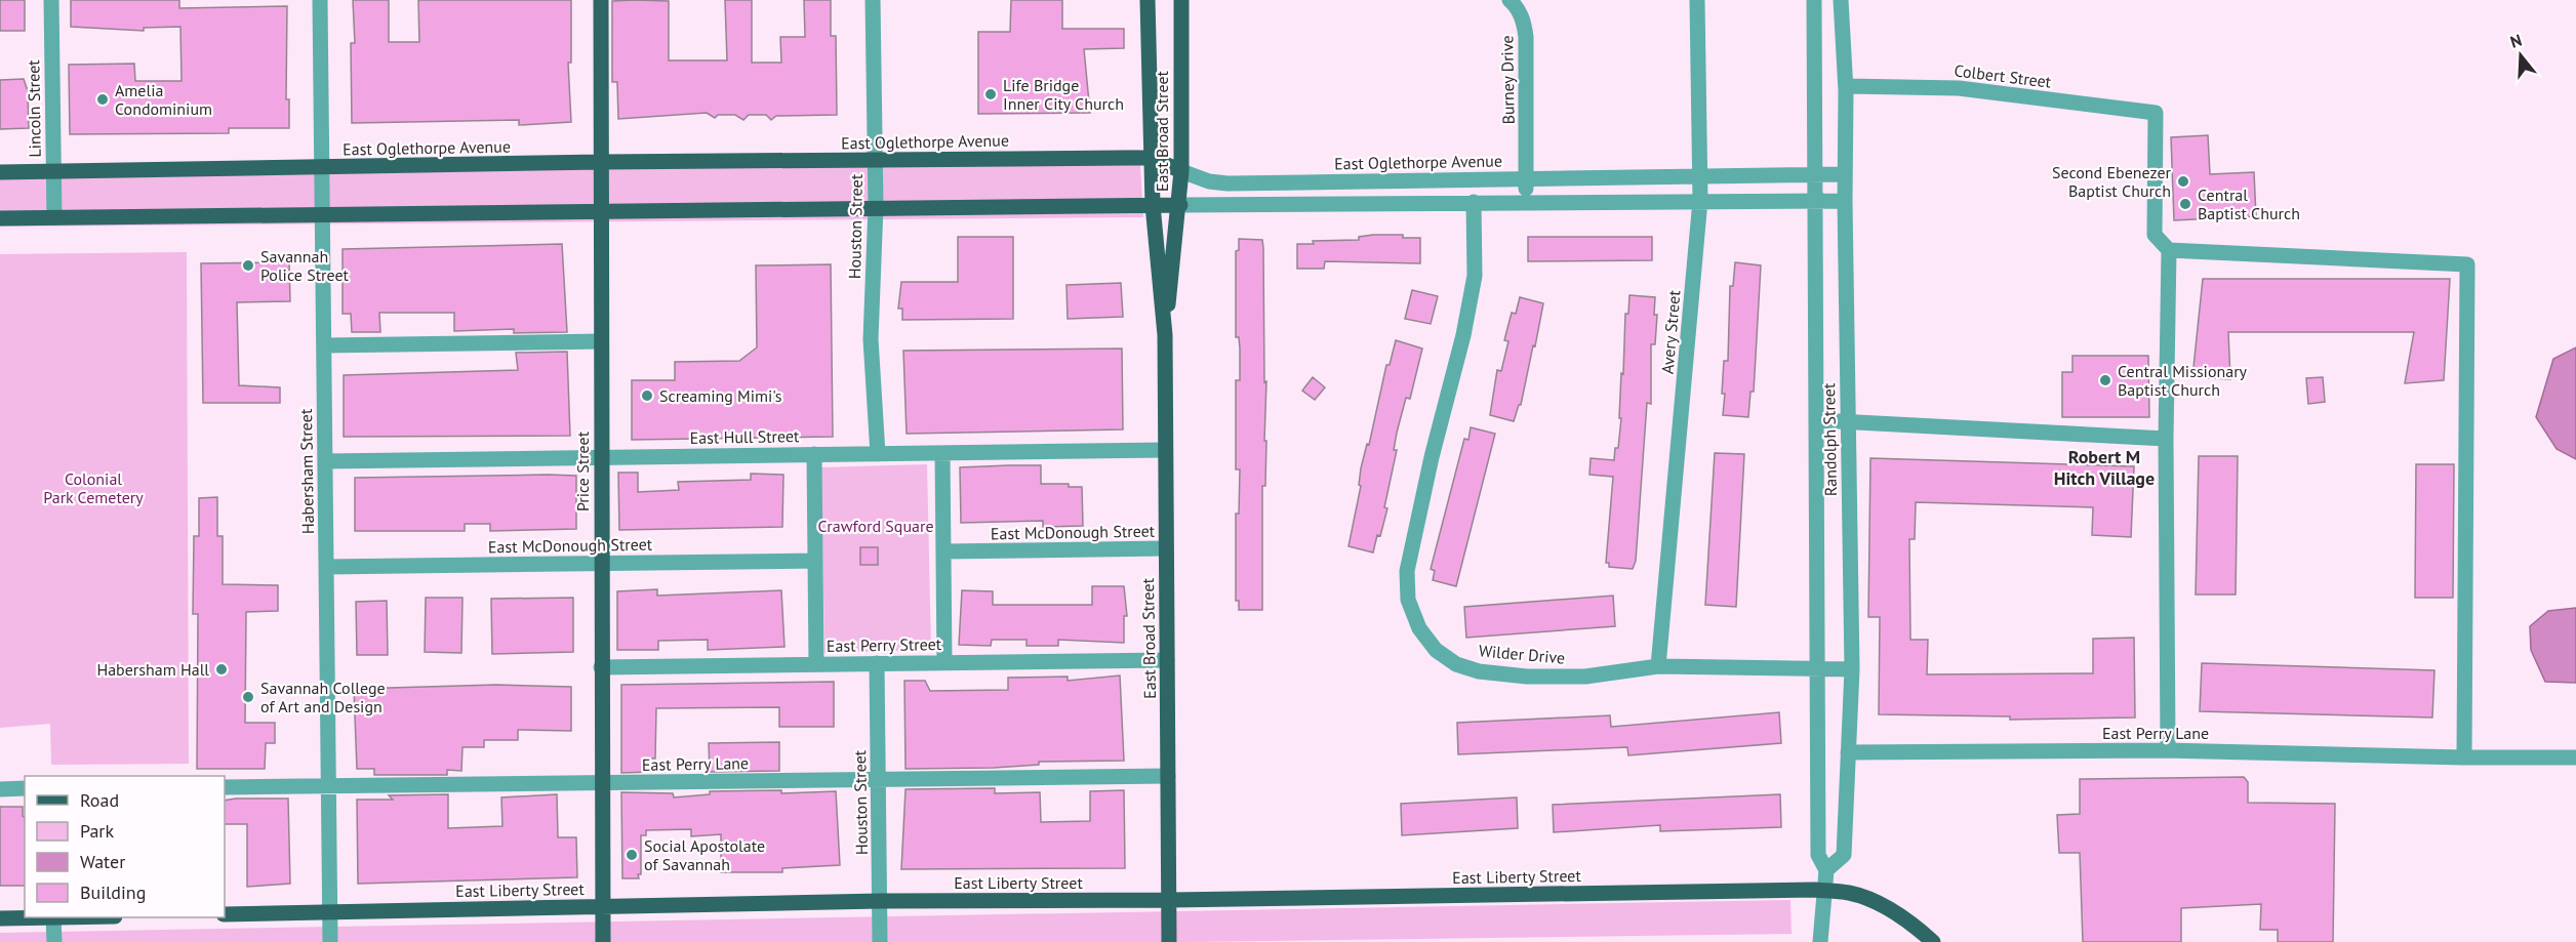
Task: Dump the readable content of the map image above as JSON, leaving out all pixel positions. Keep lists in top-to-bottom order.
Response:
{
  "streets": {
    "main road": [
      "East Broad Street",
      "East Oglethorpe Avenue",
      "Price Street",
      "East Liberty Street"
    ],
    "street": [
      "Colbert Street",
      "Burney Drive",
      "Lincoln Street",
      "Houston Street",
      "Avery Street",
      "East Hull Street",
      "Randolph Street",
      "Habersham Street",
      "East McDonough Street",
      "East Perry Street",
      "Wilder Drive",
      "East Perry Lane"
    ]
  },
  "crossings": [
    ["Colbert Street", "Randolph Street"],
    ["Burney Drive", "East Oglethorpe Avenue"],
    ["Lincoln Street", "East Oglethorpe Avenue"],
    ["East Broad Street", "East Oglethorpe Avenue"],
    ["East Broad Street", "East Hull Street"],
    ["East Broad Street", "East McDonough Street"],
    ["East Broad Street", "East Perry Street"],
    ["East Broad Street", "East Perry Lane"],
    ["East Broad Street", "East Liberty Street"],
    ["East Oglethorpe Avenue", "Houston Street"],
    ["East Oglethorpe Avenue", "Avery Street"],
    ["East Oglethorpe Avenue", "Randolph Street"],
    ["East Oglethorpe Avenue", "Habersham Street"],
    ["East Oglethorpe Avenue", "Price Street"],
    ["Houston Street", "East Hull Street"],
    ["Houston Street", "East Perry Street"],
    ["Houston Street", "East Perry Lane"],
    ["Houston Street", "East Liberty Street"],
    ["Avery Street", "Wilder Drive"],
    ["East Hull Street", "Habersham Street"],
    ["East Hull Street", "Price Street"],
    ["Randolph Street", "Wilder Drive"],
    ["Randolph Street", "East Perry Lane"],
    ["Randolph Street", "East Liberty Street"],
    ["Habersham Street", "East McDonough Street"],
    ["Habersham Street", "East Perry Lane"],
    ["Habersham Street", "East Liberty Street"],
    ["Price Street", "East McDonough Street"],
    ["Price Street", "East Perry Street"],
    ["Price Street", "East Perry Lane"],
    ["Price Street", "East Liberty Street"]
  ],
  "districts": ["Robert M Hitch Village"],
  "parks": ["Colonial Park Cemetery", "Crawford Square"],
  "places": [
    "Life Bridge Inner City Church",
    "Amelia Condominium",
    "Second Ebenezer Baptist Church",
    "Central Baptist Church",
    "Savannah Police Street",
    "Central Missionary Baptist Church",
    "Screaming Mimi's",
    "Habersham Hall",
    "Savannah College of Art and Design",
    "Social Apostolate of Savannah"
  ],
  "legend": [
    "Road",
    "Park",
    "Water",
    "Building"
  ],
  "north": "top"
}
